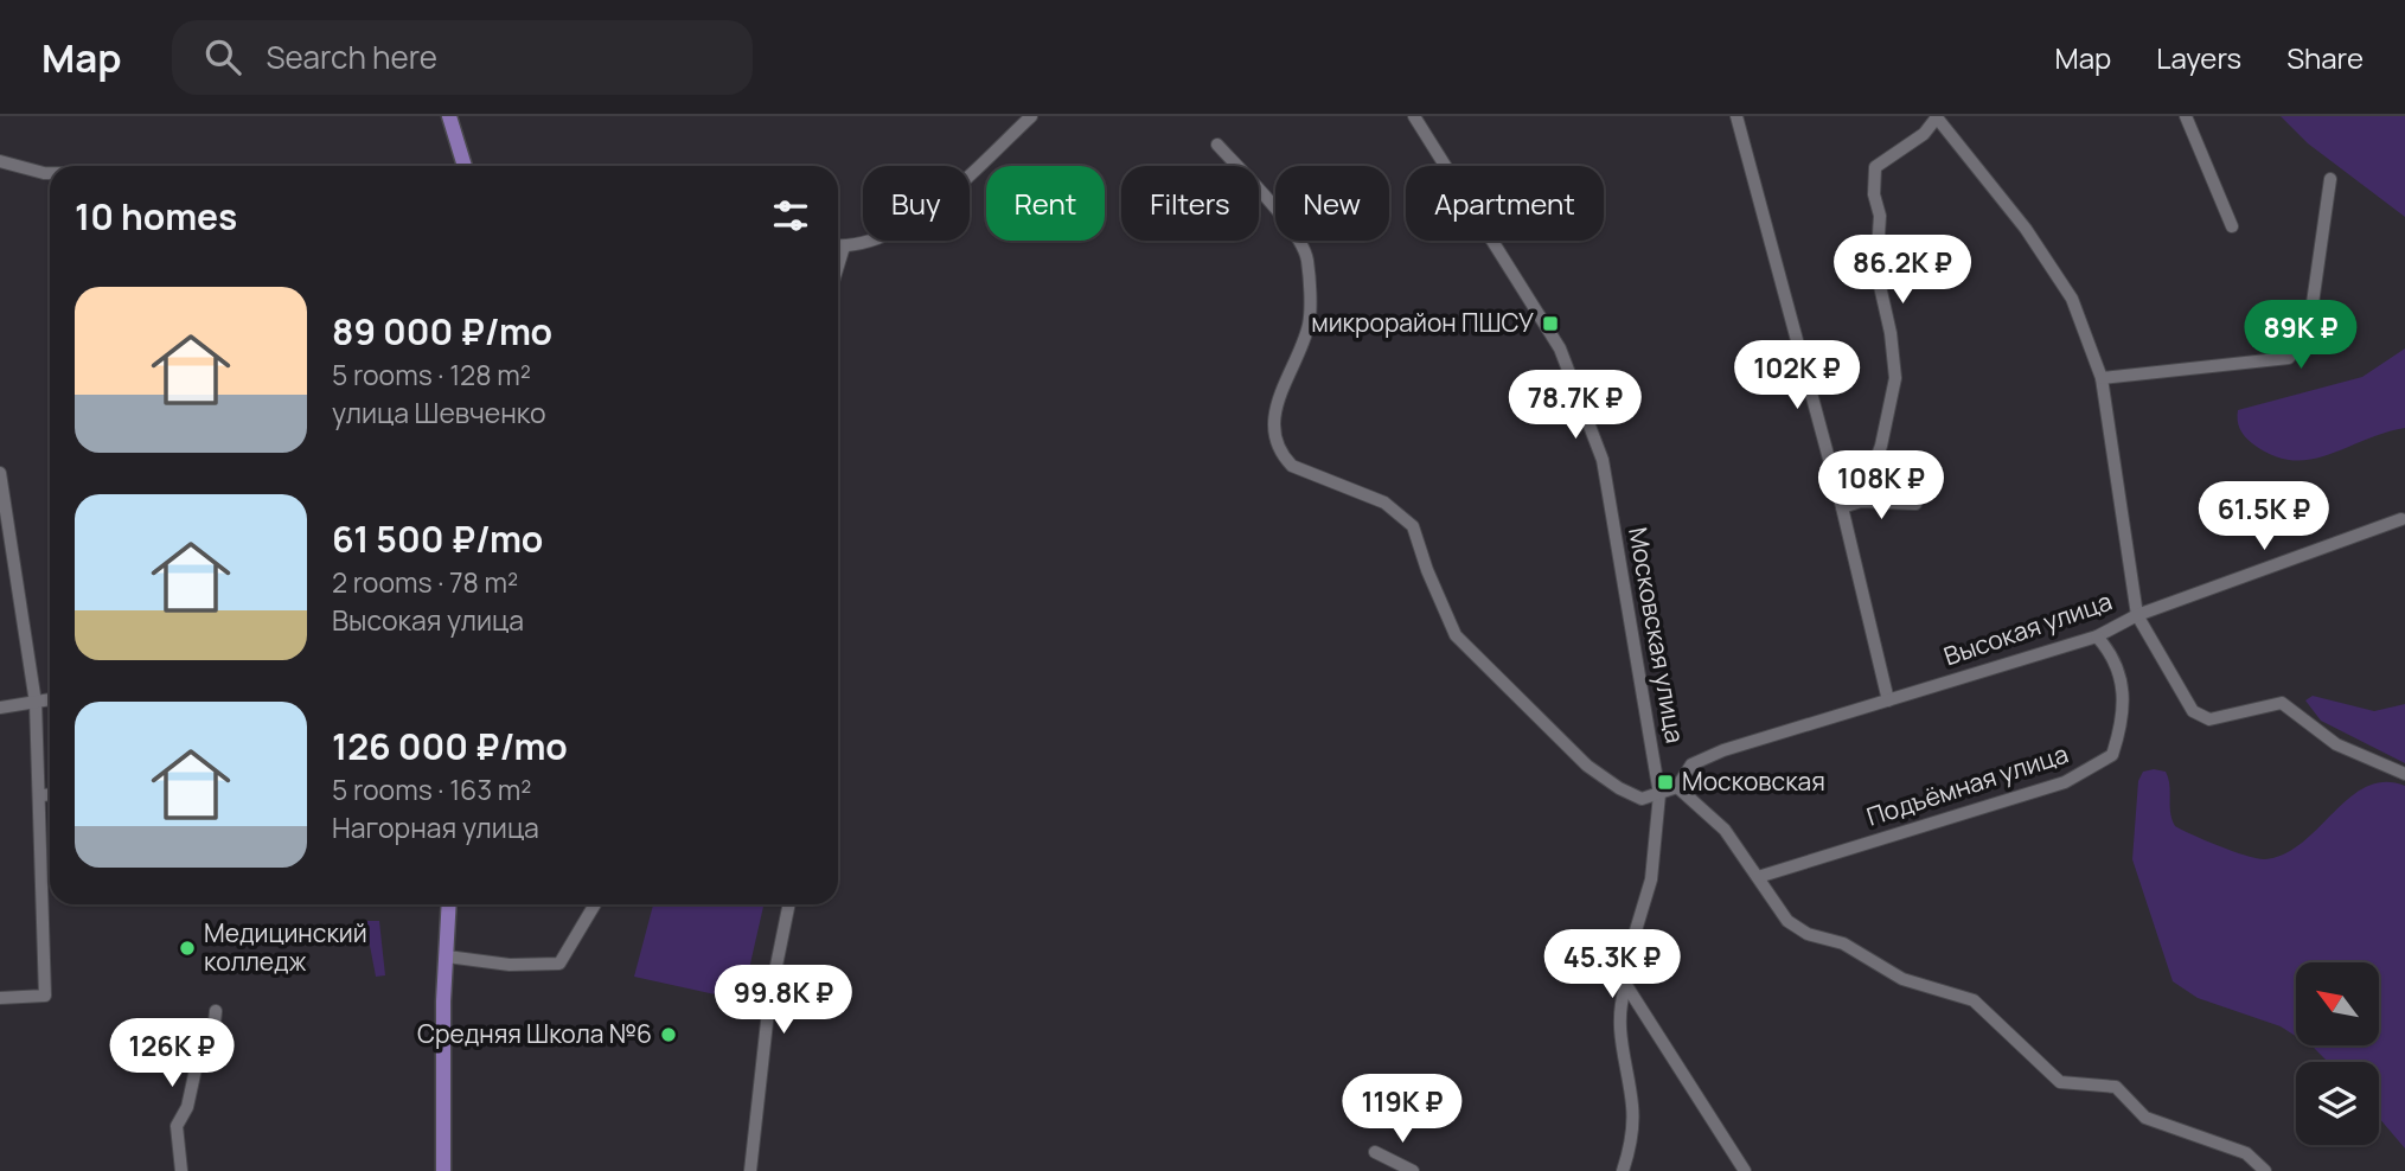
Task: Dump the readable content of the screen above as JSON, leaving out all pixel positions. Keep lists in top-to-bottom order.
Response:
{
  "streets": {
    "street": ["Высокая улица", "Московская улица", "Подъёмная улица"]
  },
  "crossings": [
    ["Высокая улица", "Подъёмная улица"]
  ],
  "places": {
    "transit": ["микрорайон ПШСУ", "Московская"],
    "other": ["Медицинский колледж", "Средняя Школа №6"]
  },
  "north": "top left",
  "page": {
    "header": "Map",
    "search": "Search here",
    "nav": ["Map", "Layers", "Share"],
    "chip": [
      "Buy",
      "Rent",
      "Filters",
      "New",
      "Apartment"
    ],
    "heading": "10 homes",
    "price": [
      "86.2K ₽",
      "89K ₽",
      "102K ₽",
      "78.7K ₽",
      "108K ₽",
      "61.5K ₽",
      "45.3K ₽",
      "99.8K ₽",
      "126K ₽",
      "119K ₽"
    ],
    "list": [
      {
        "name": "89 000 ₽/mo",
        "note": "5 rooms · 128 m² · улица Шевченко"
      },
      {
        "name": "61 500 ₽/mo",
        "note": "2 rooms · 78 m² · Высокая улица"
      },
      {
        "name": "126 000 ₽/mo",
        "note": "5 rooms · 163 m² · Нагорная улица"
      }
    ]
  }
}
